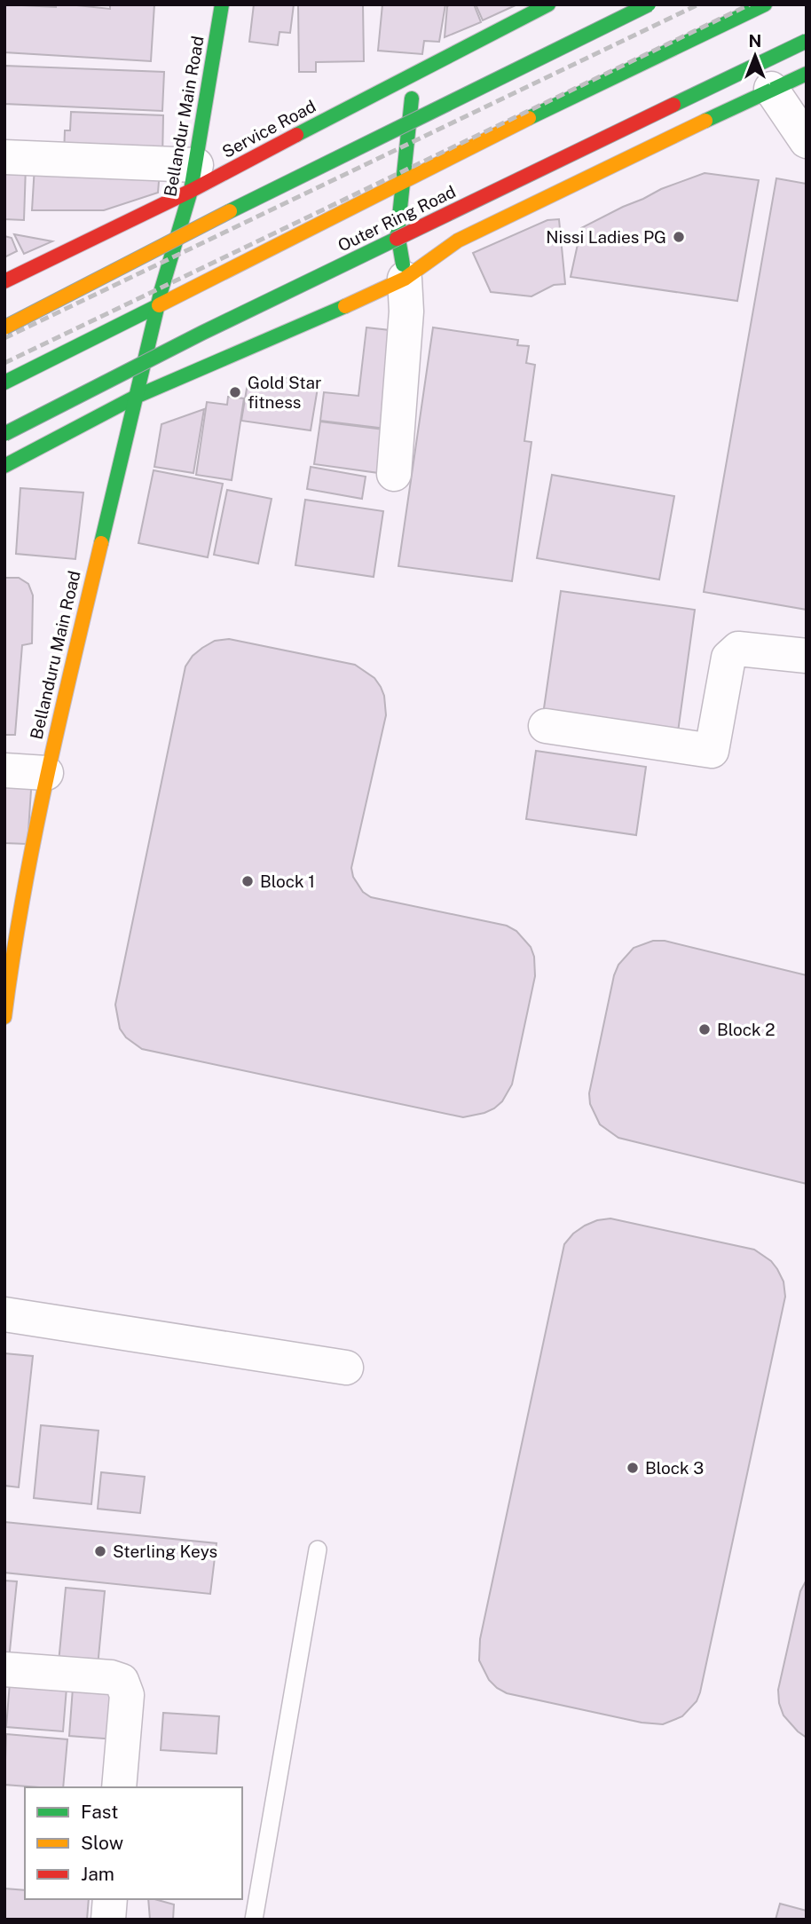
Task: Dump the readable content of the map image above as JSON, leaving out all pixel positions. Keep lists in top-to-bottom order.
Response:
{
  "streets": {
    "main road": [
      "Bellandur Main Road",
      "Service Road",
      "Outer Ring Road",
      "Bellanduru Main Road"
    ]
  },
  "crossings": [
    ["Bellandur Main Road", "Service Road"],
    ["Bellandur Main Road", "Bellanduru Main Road"]
  ],
  "places": [
    "Nissi Ladies PG",
    "Gold Star fitness",
    "Block 1",
    "Block 2",
    "Block 3",
    "Sterling Keys"
  ],
  "legend": ["Fast", "Slow", "Jam"],
  "north": "top"
}
